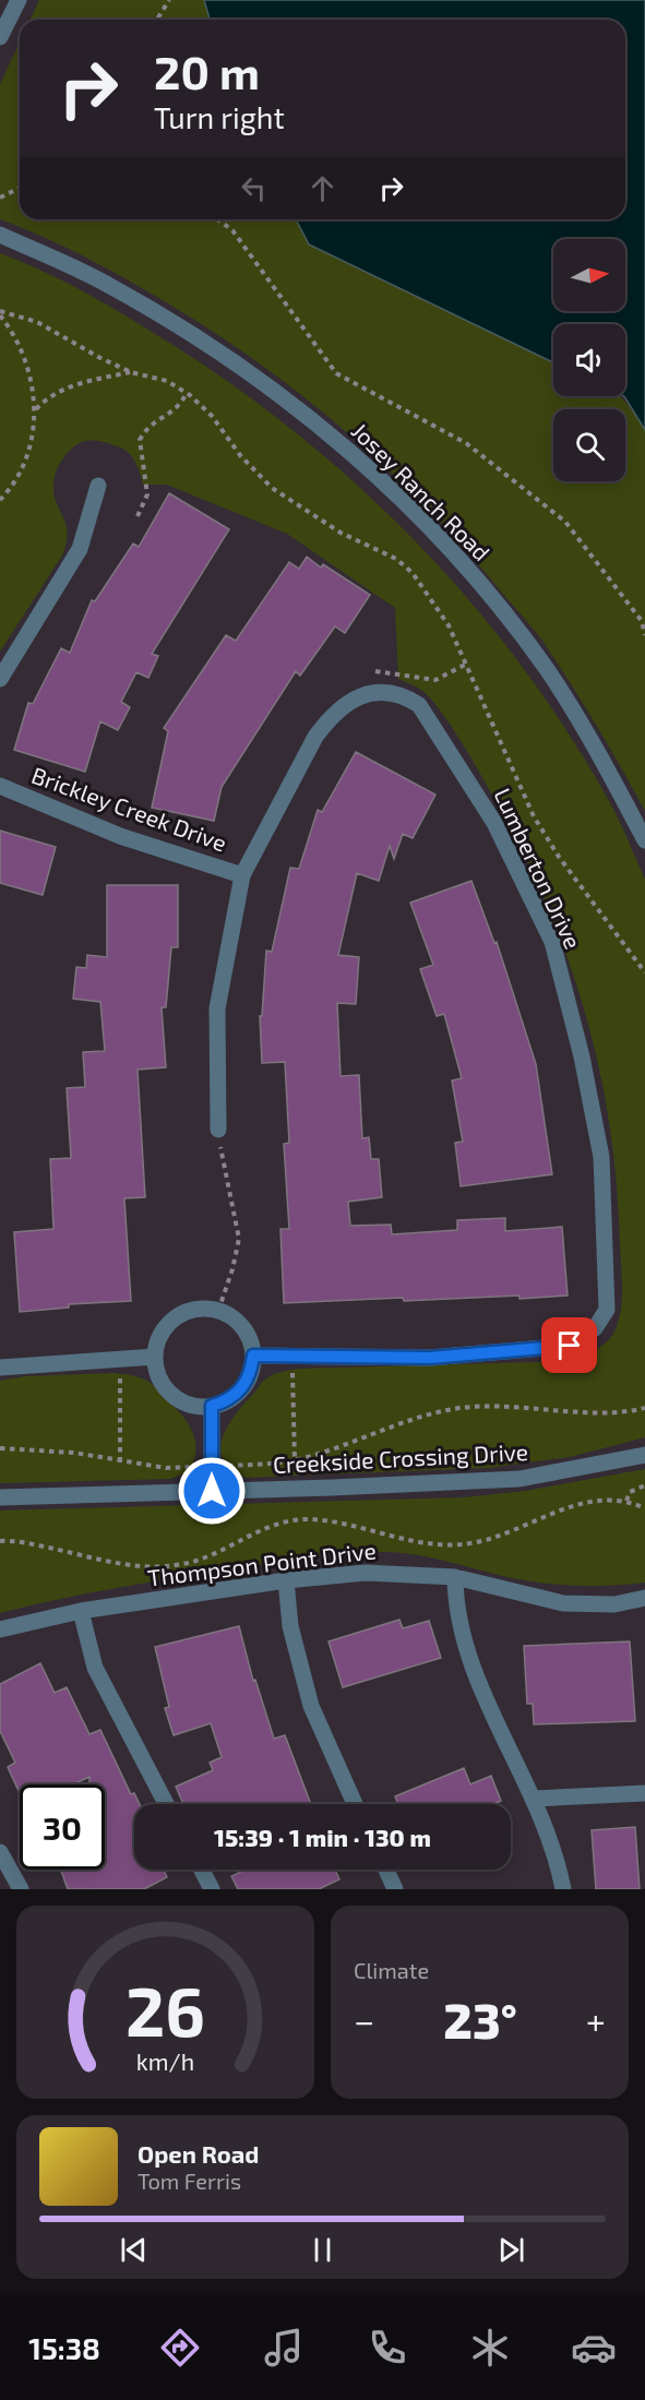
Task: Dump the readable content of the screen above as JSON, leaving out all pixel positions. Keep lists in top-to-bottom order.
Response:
{
  "streets": {
    "street": [
      "Josey Ranch Road",
      "Brickley Creek Drive",
      "Lumberton Drive",
      "Creekside Crossing Drive",
      "Thompson Point Drive"
    ]
  },
  "crossings": [
    ["Brickley Creek Drive", "Lumberton Drive"]
  ],
  "north": "right",
  "page": {
    "turn": ["20 m", "Turn right"],
    "limit": "30",
    "trip": "15:39 · 1 min · 130 m",
    "tile": "Climate",
    "heat": ["−", "23°", "+"],
    "song": ["Open Road", "Tom Ferris"],
    "tabs": "15:38",
    "gauge": ["26", "km/h"]
  }
}
